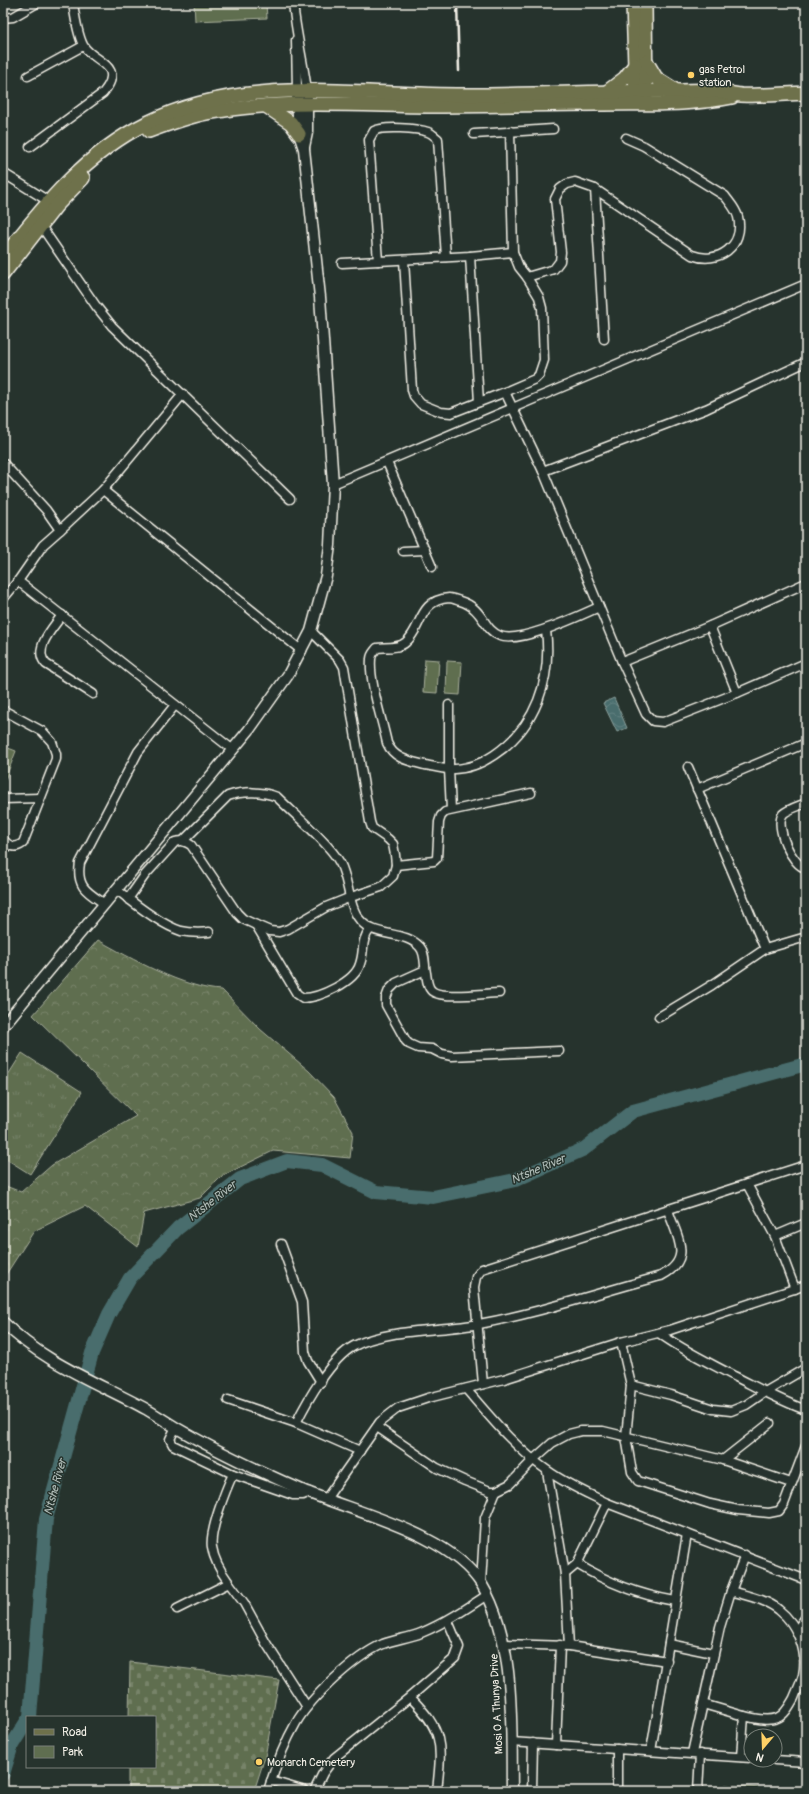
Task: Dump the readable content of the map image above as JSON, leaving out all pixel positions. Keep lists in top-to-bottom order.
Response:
{
  "streets": {
    "street": ["Mosi O A Thunya Drive"]
  },
  "water": ["Ntshe River"],
  "places": ["gas Petrol station", "Monarch Cemetery"],
  "legend": ["Road", "Park"],
  "north": "bottom"
}
